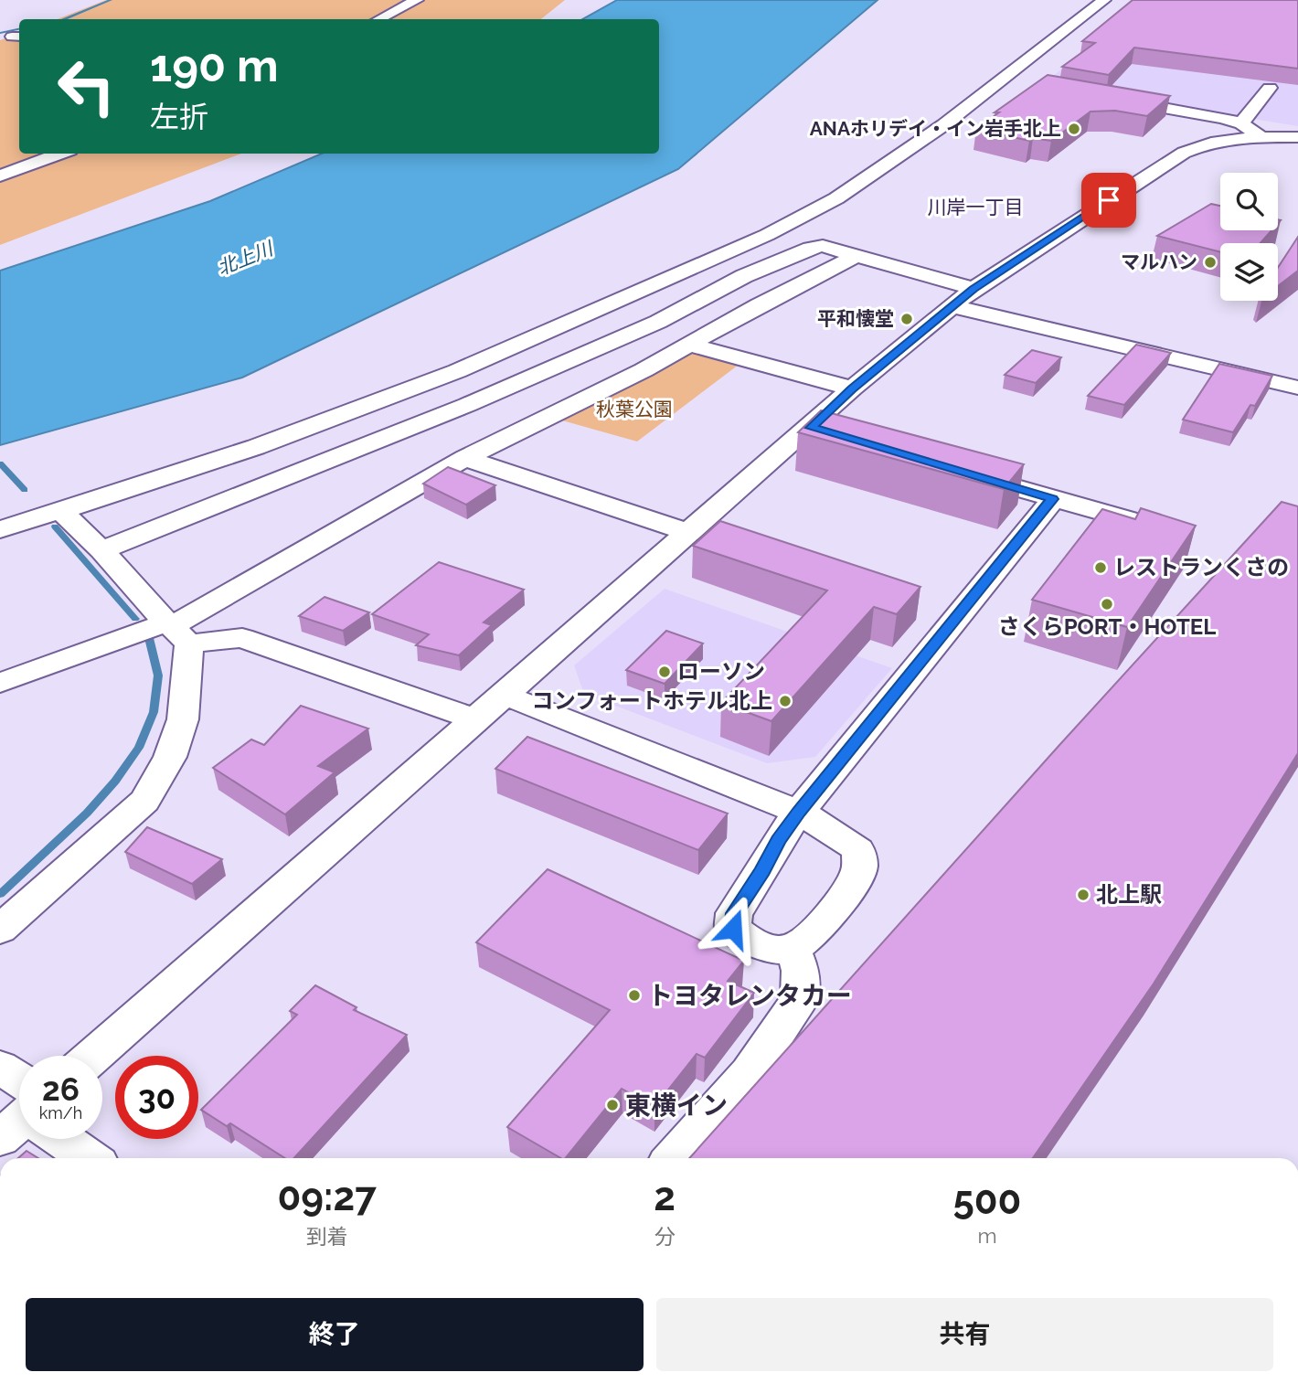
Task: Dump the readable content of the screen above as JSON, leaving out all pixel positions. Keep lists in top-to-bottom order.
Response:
{
  "districts": ["川岸一丁目"],
  "water": ["北上川"],
  "parks": ["秋葉公園"],
  "places": [
    "ANAホリデイ・イン岩手北上",
    "マルハン",
    "平和懐堂",
    "レストランくさの",
    "さくらPORT・HOTEL",
    "ローソン",
    "コンフォートホテル北上",
    "北上駅",
    "トヨタレンタカー",
    "東横イン"
  ],
  "page": {
    "turn": ["190 m", "左折"],
    "speed": "26 km/h",
    "limit": "30",
    "eta": [
      "09:27",
      "到着",
      "2",
      "分",
      "500",
      "m"
    ],
    "buttons": ["終了", "共有"]
  }
}
